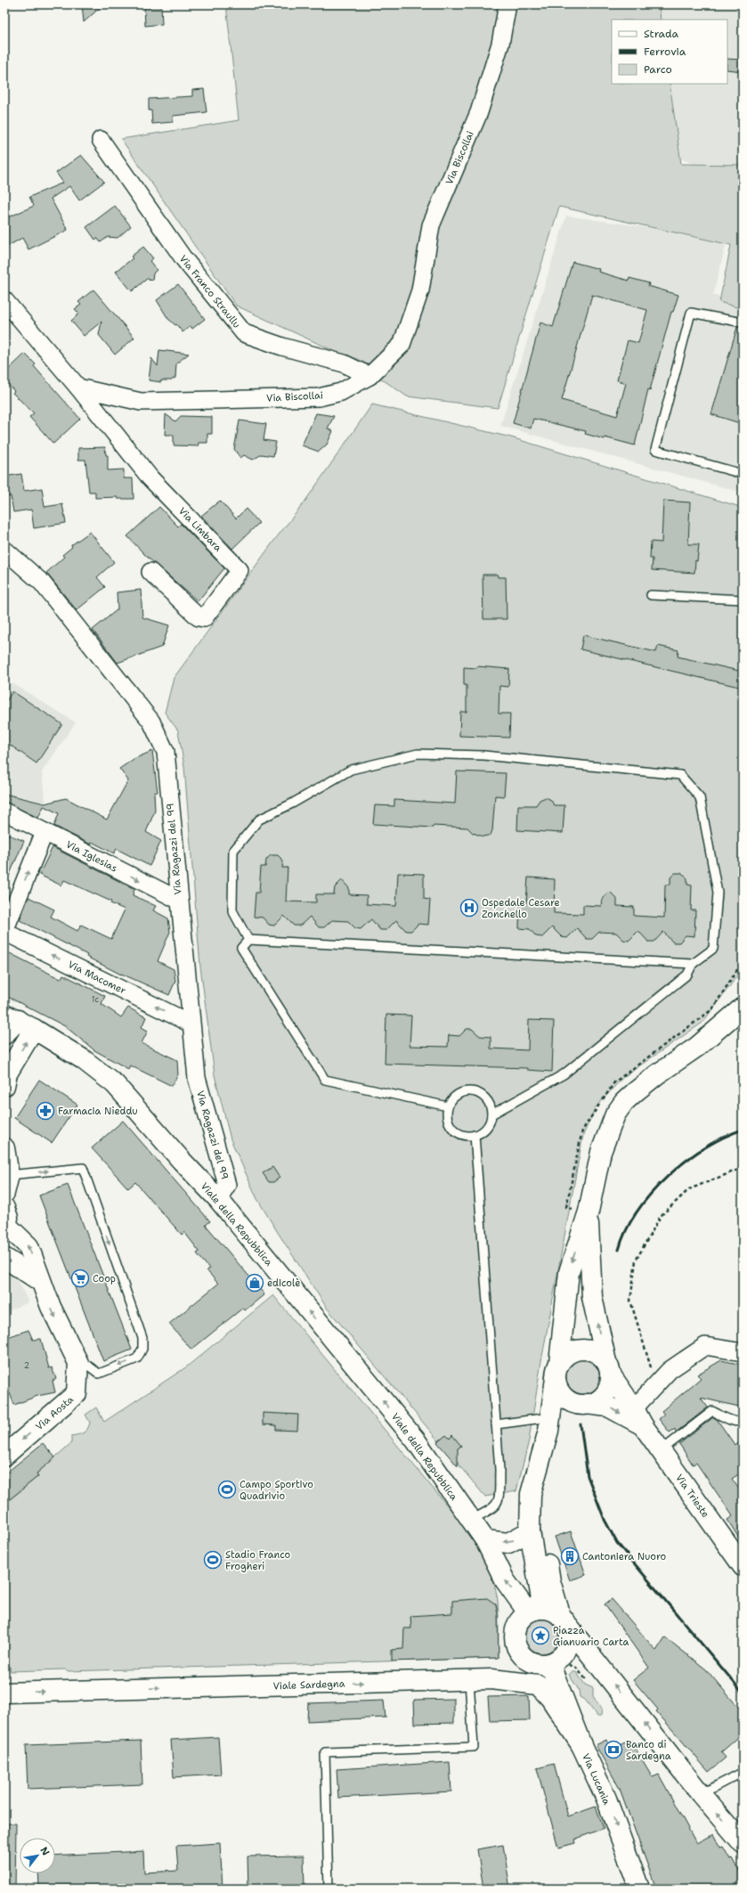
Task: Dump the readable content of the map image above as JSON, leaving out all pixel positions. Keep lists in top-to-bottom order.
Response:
{
  "streets": {
    "street": [
      "Via Biscollai",
      "Via Franco Straullu",
      "Via Limbara",
      "Via Ragazzi del 99",
      "Via Iglesias",
      "Via Macomer",
      "Viale della Repubblica",
      "Via Aosta",
      "Via Trieste",
      "Viale Sardegna",
      "Via Lucania"
    ]
  },
  "crossings": [
    ["Via Biscollai", "Via Franco Straullu"],
    ["Via Biscollai", "Via Limbara"],
    ["Via Ragazzi del 99", "Via Iglesias"],
    ["Via Ragazzi del 99", "Via Macomer"],
    ["Via Ragazzi del 99", "Viale della Repubblica"],
    ["Viale della Repubblica", "Via Lucania"],
    ["Viale Sardegna", "Via Lucania"]
  ],
  "one_way": [
    "Via Iglesias",
    "Via Macomer",
    "Viale della Repubblica",
    "Via Aosta",
    "Viale Sardegna"
  ],
  "places": {
    "hospital": ["Ospedale Cesare Zonchello"],
    "pharmacy": ["Farmacia Nieddu"],
    "supermarket": ["Coop"],
    "shop": ["edicolè"],
    "sports": ["Campo Sportivo Quadrivio", "Stadio Franco Frogheri"],
    "building": ["Cantoniera Nuoro"],
    "place": ["Piazza Gianuario Carta"],
    "bank": ["Banco di Sardegna"]
  },
  "house_numbers": ["1c", "2"],
  "legend": ["Strada", "Ferrovia", "Parco"],
  "north": "top right"
}
